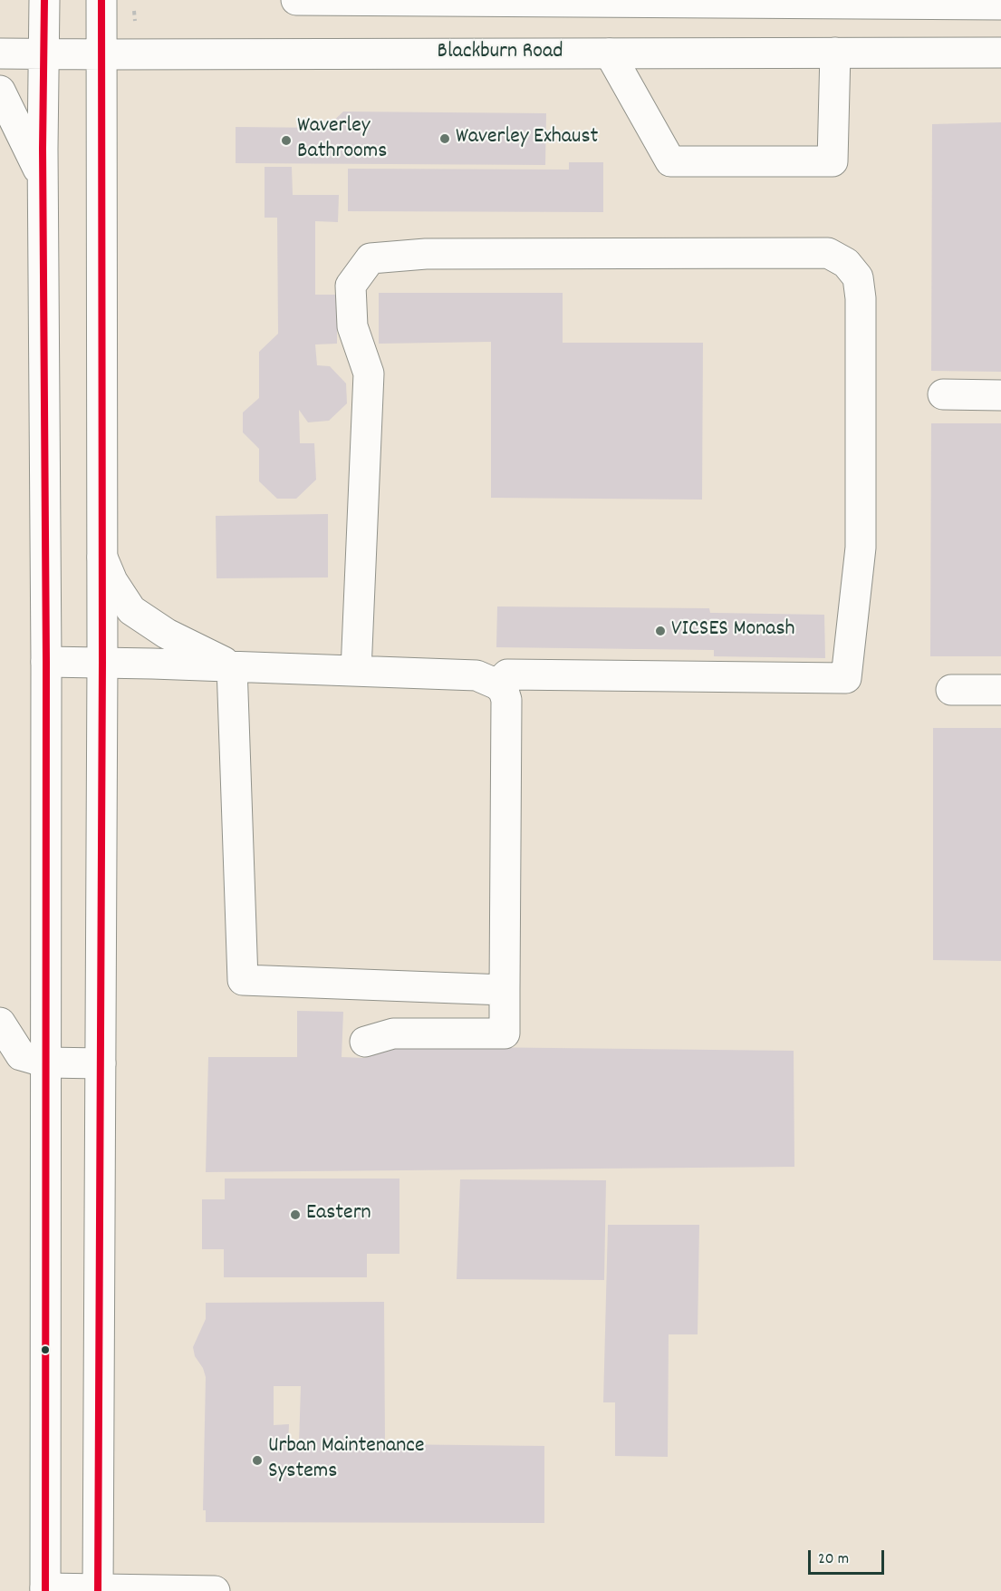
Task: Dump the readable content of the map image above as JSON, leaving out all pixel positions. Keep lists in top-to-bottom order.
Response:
{
  "streets": {
    "main road": ["Blackburn Road"]
  },
  "places": [
    "Waverley Exhaust",
    "Waverley Bathrooms",
    "VICSES Monash",
    "Eastern",
    "Urban Maintenance Systems"
  ],
  "scale_bar": "20 m"
}
